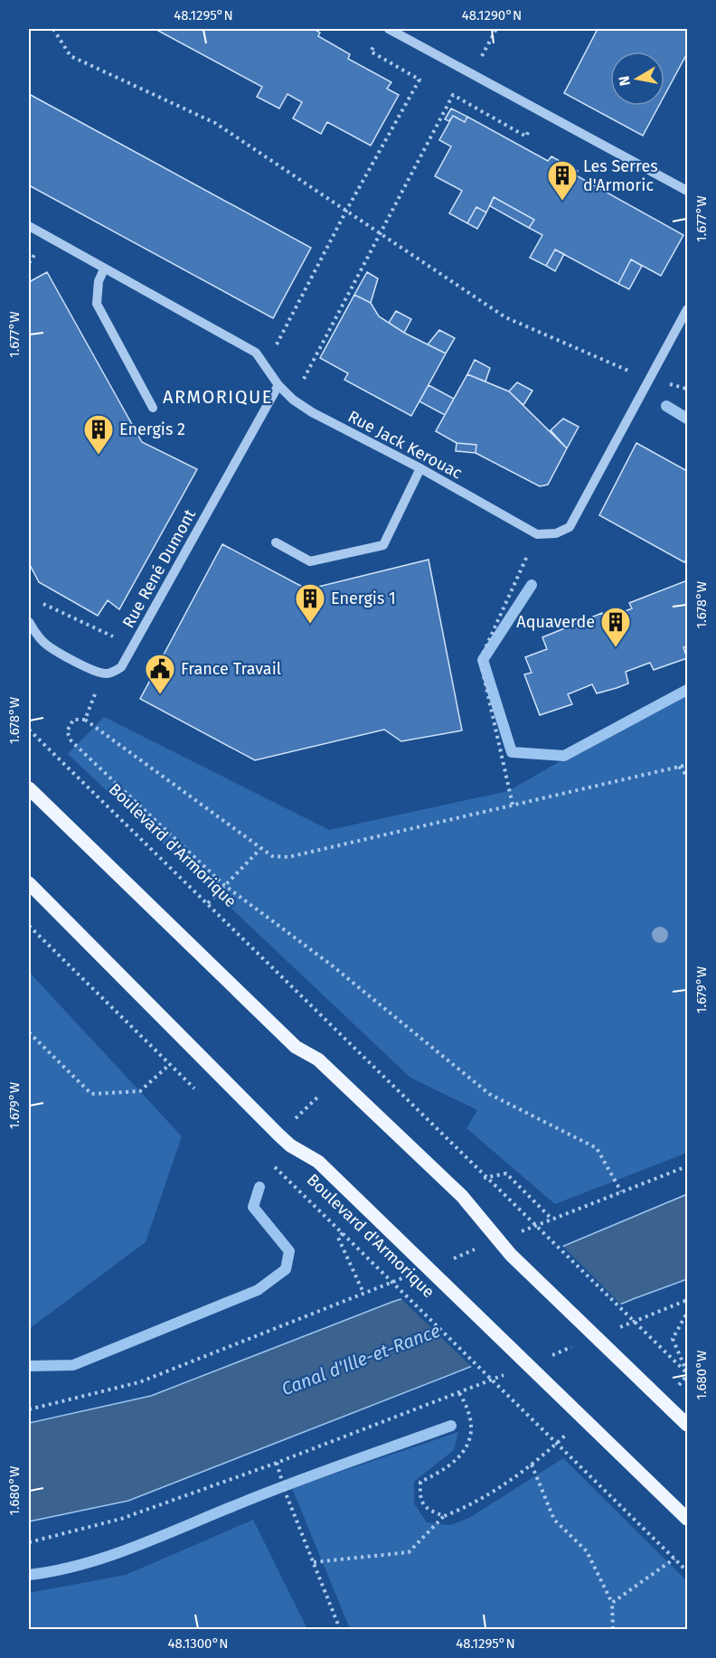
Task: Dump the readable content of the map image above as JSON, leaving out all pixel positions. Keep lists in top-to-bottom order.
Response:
{
  "streets": {
    "main road": ["Boulevard d'Armorique"],
    "street": ["Rue Jack Kerouac", "Rue René Dumont"]
  },
  "crossings": [
    ["Rue Jack Kerouac", "Rue René Dumont"]
  ],
  "districts": ["ARMORIQUE"],
  "water": ["Canal d'Ille-et-Rance"],
  "places": {
    "building": [
      "Les Serres d'Armoric",
      "Energis 2",
      "Energis 1",
      "Aquaverde"
    ],
    "public building": ["France Travail"]
  },
  "north": "left",
  "coordinates": [
    "48.1295°N",
    "48.1290°N",
    "1.677°W",
    "1.678°W",
    "1.679°W",
    "1.680°W",
    "48.1300°N"
  ]
}
